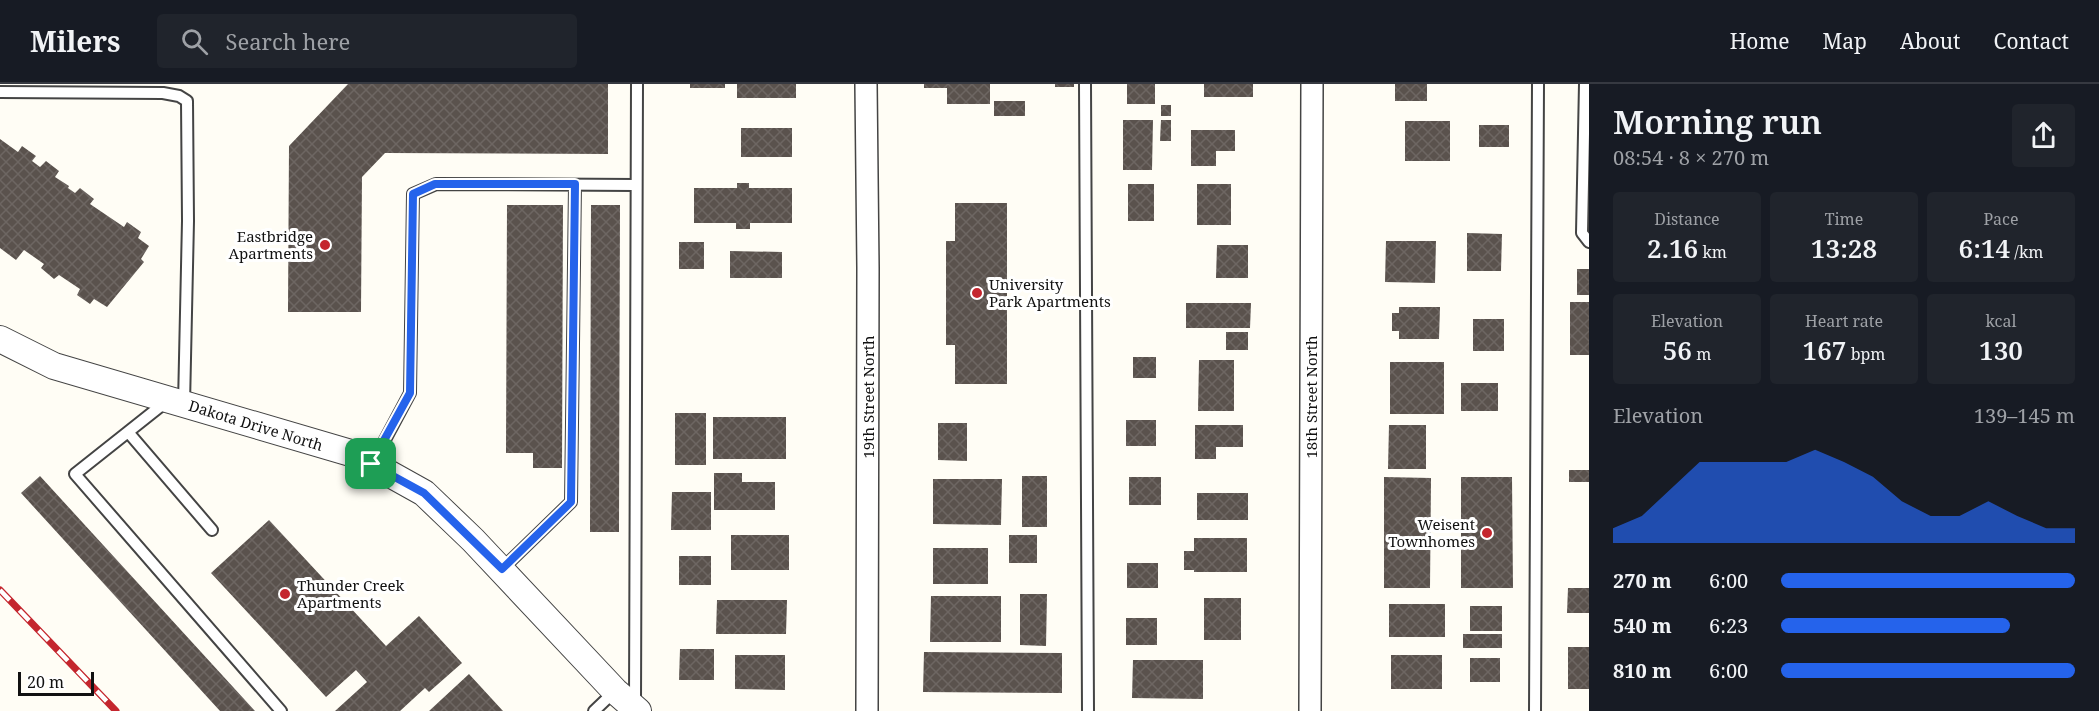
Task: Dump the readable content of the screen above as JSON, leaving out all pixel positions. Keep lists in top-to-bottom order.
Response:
{
  "streets": {
    "street": ["19th Street North", "18th Street North", "Dakota Drive North"]
  },
  "places": [
    "Eastbridge Apartments",
    "University Park Apartments",
    "Weisent Townhomes",
    "Thunder Creek Apartments"
  ],
  "scale_bar": "20 m",
  "page": {
    "header": "Milers",
    "search": "Search here",
    "nav": [
      "Home",
      "Map",
      "About",
      "Contact"
    ],
    "heading": ["Morning run", "08:54 · 8 × 270 m"],
    "stats": [
      ["Distance", "2.16 km"],
      ["Time", "13:28"],
      ["Pace", "6:14 /km"],
      ["Elevation", "56 m"],
      ["Heart rate", "167 bpm"],
      ["kcal", "130"]
    ],
    "chart": ["Elevation", "139–145 m"],
    "list": [
      {
        "name": "270 m",
        "note": "6:00"
      },
      {
        "name": "540 m",
        "note": "6:23"
      },
      {
        "name": "810 m",
        "note": "6:00"
      }
    ],
    "scale": "20 m"
  }
}
